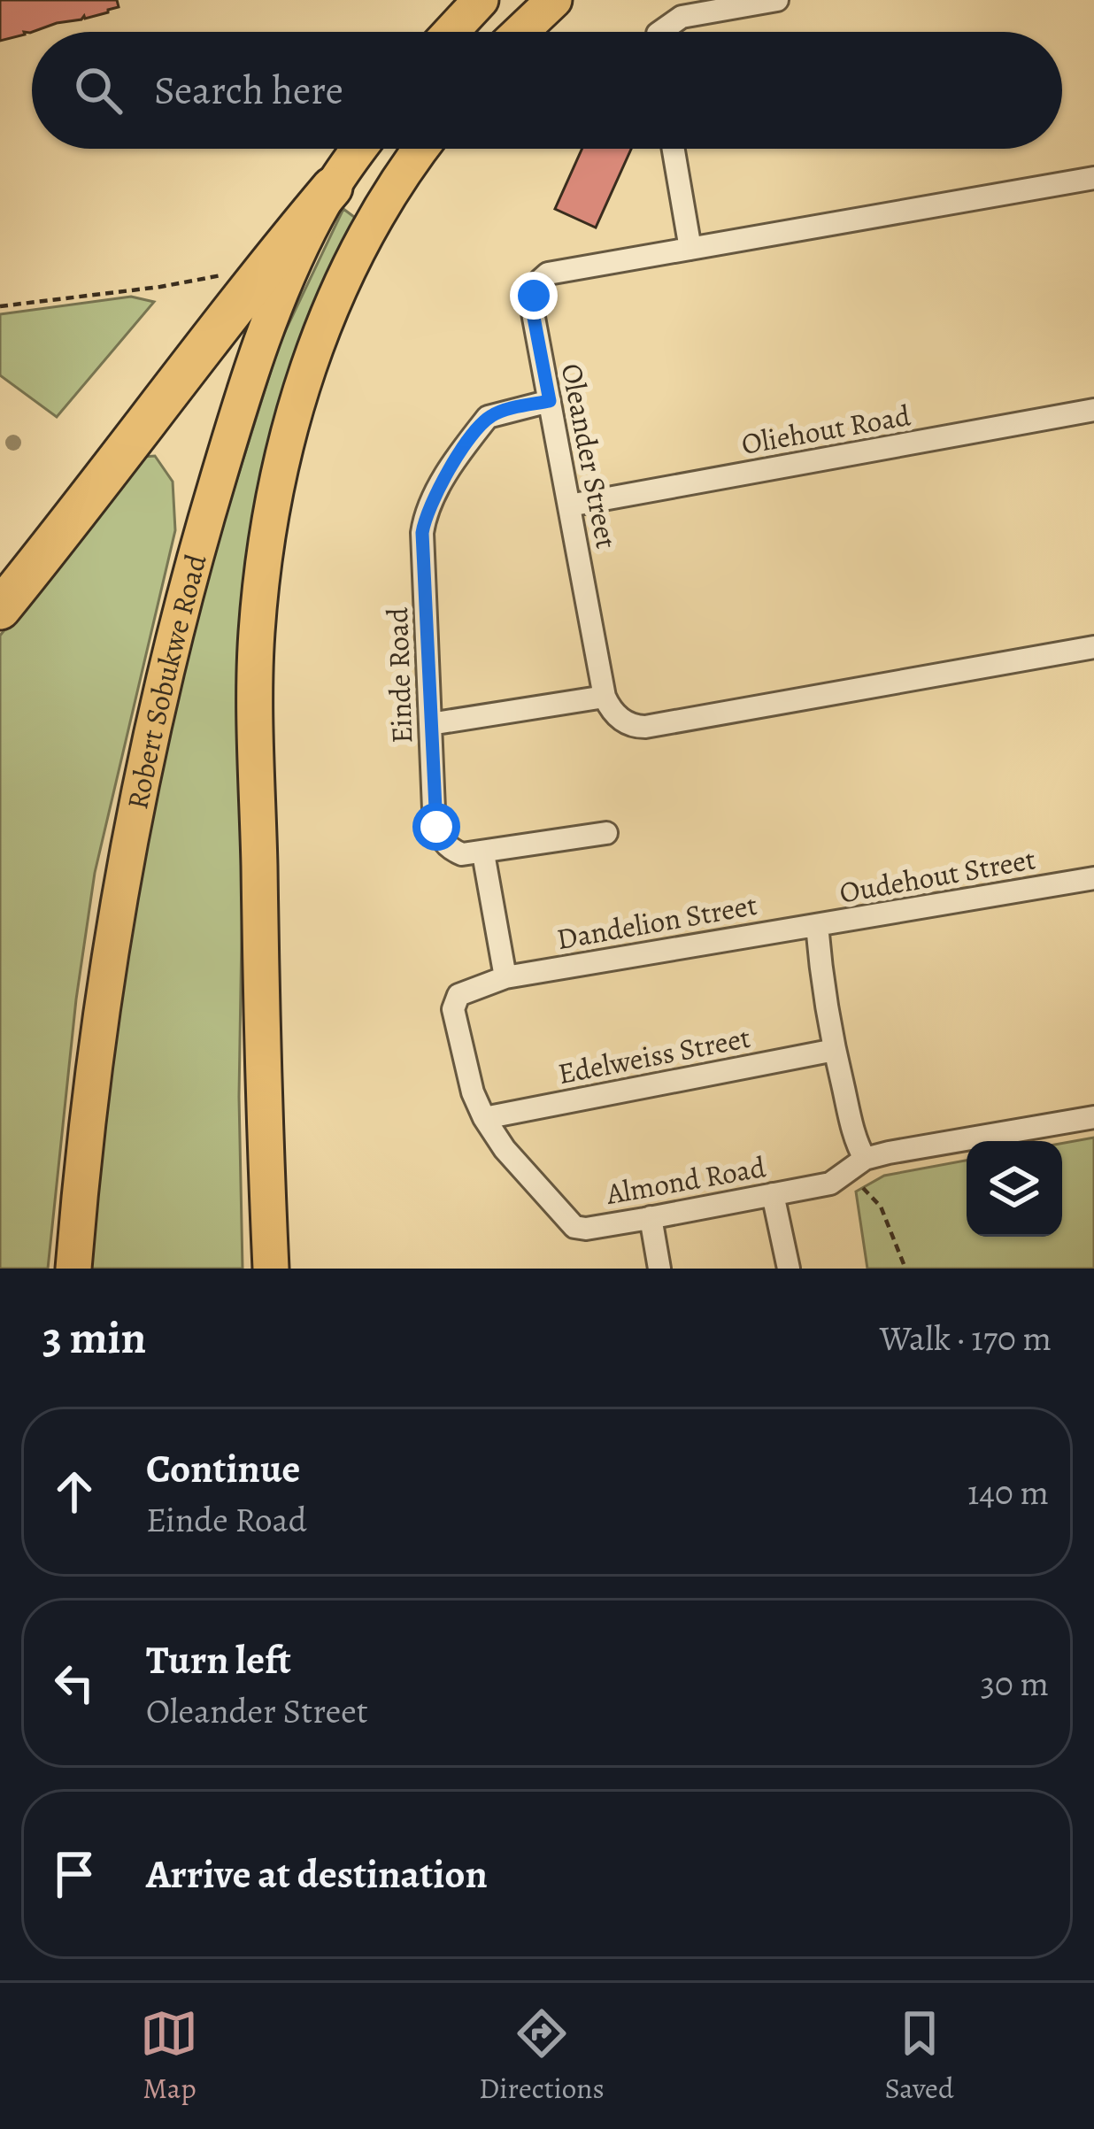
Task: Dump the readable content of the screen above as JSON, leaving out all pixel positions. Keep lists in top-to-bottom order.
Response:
{
  "streets": {
    "main road": ["Robert Sobukwe Road"],
    "street": [
      "Oliehout Road",
      "Oleander Street",
      "Einde Road",
      "Oudehout Street",
      "Dandelion Street",
      "Edelweiss Street",
      "Almond Road"
    ]
  },
  "crossings": [
    ["Oliehout Road", "Oleander Street"],
    ["Oleander Street", "Einde Road"],
    ["Oudehout Street", "Dandelion Street"],
    ["Oudehout Street", "Edelweiss Street"],
    ["Oudehout Street", "Almond Road"],
    ["Dandelion Street", "Almond Road"],
    ["Edelweiss Street", "Almond Road"]
  ],
  "page": {
    "search": "Search here",
    "heading": ["3 min", "Walk · 170 m"],
    "list": [
      ["Continue", "Einde Road", "140 m"],
      ["Turn left", "Oleander Street", "30 m"],
      "Arrive at destination"
    ],
    "nav": ["Map", "Directions", "Saved"]
  }
}
